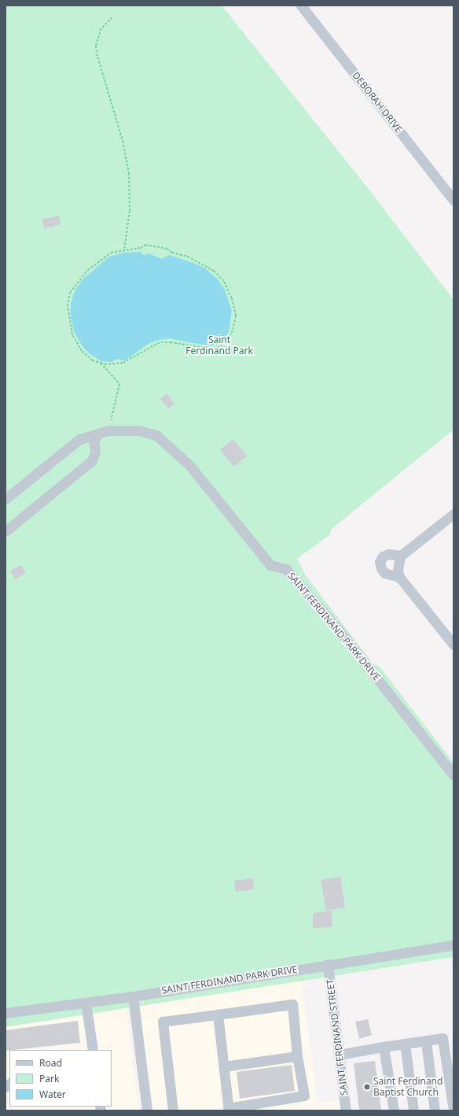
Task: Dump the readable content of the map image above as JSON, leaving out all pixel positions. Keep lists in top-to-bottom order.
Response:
{
  "streets": {
    "street": ["DEBORAH DRIVE", "SAINT FERDINAND PARK DRIVE", "SAINT FERDINAND STREET"]
  },
  "crossings": [
    ["SAINT FERDINAND PARK DRIVE", "SAINT FERDINAND STREET"]
  ],
  "parks": ["Saint Ferdinand Park"],
  "places": ["Saint Ferdinand Baptist Church"],
  "legend": ["Road", "Park", "Water"]
}
